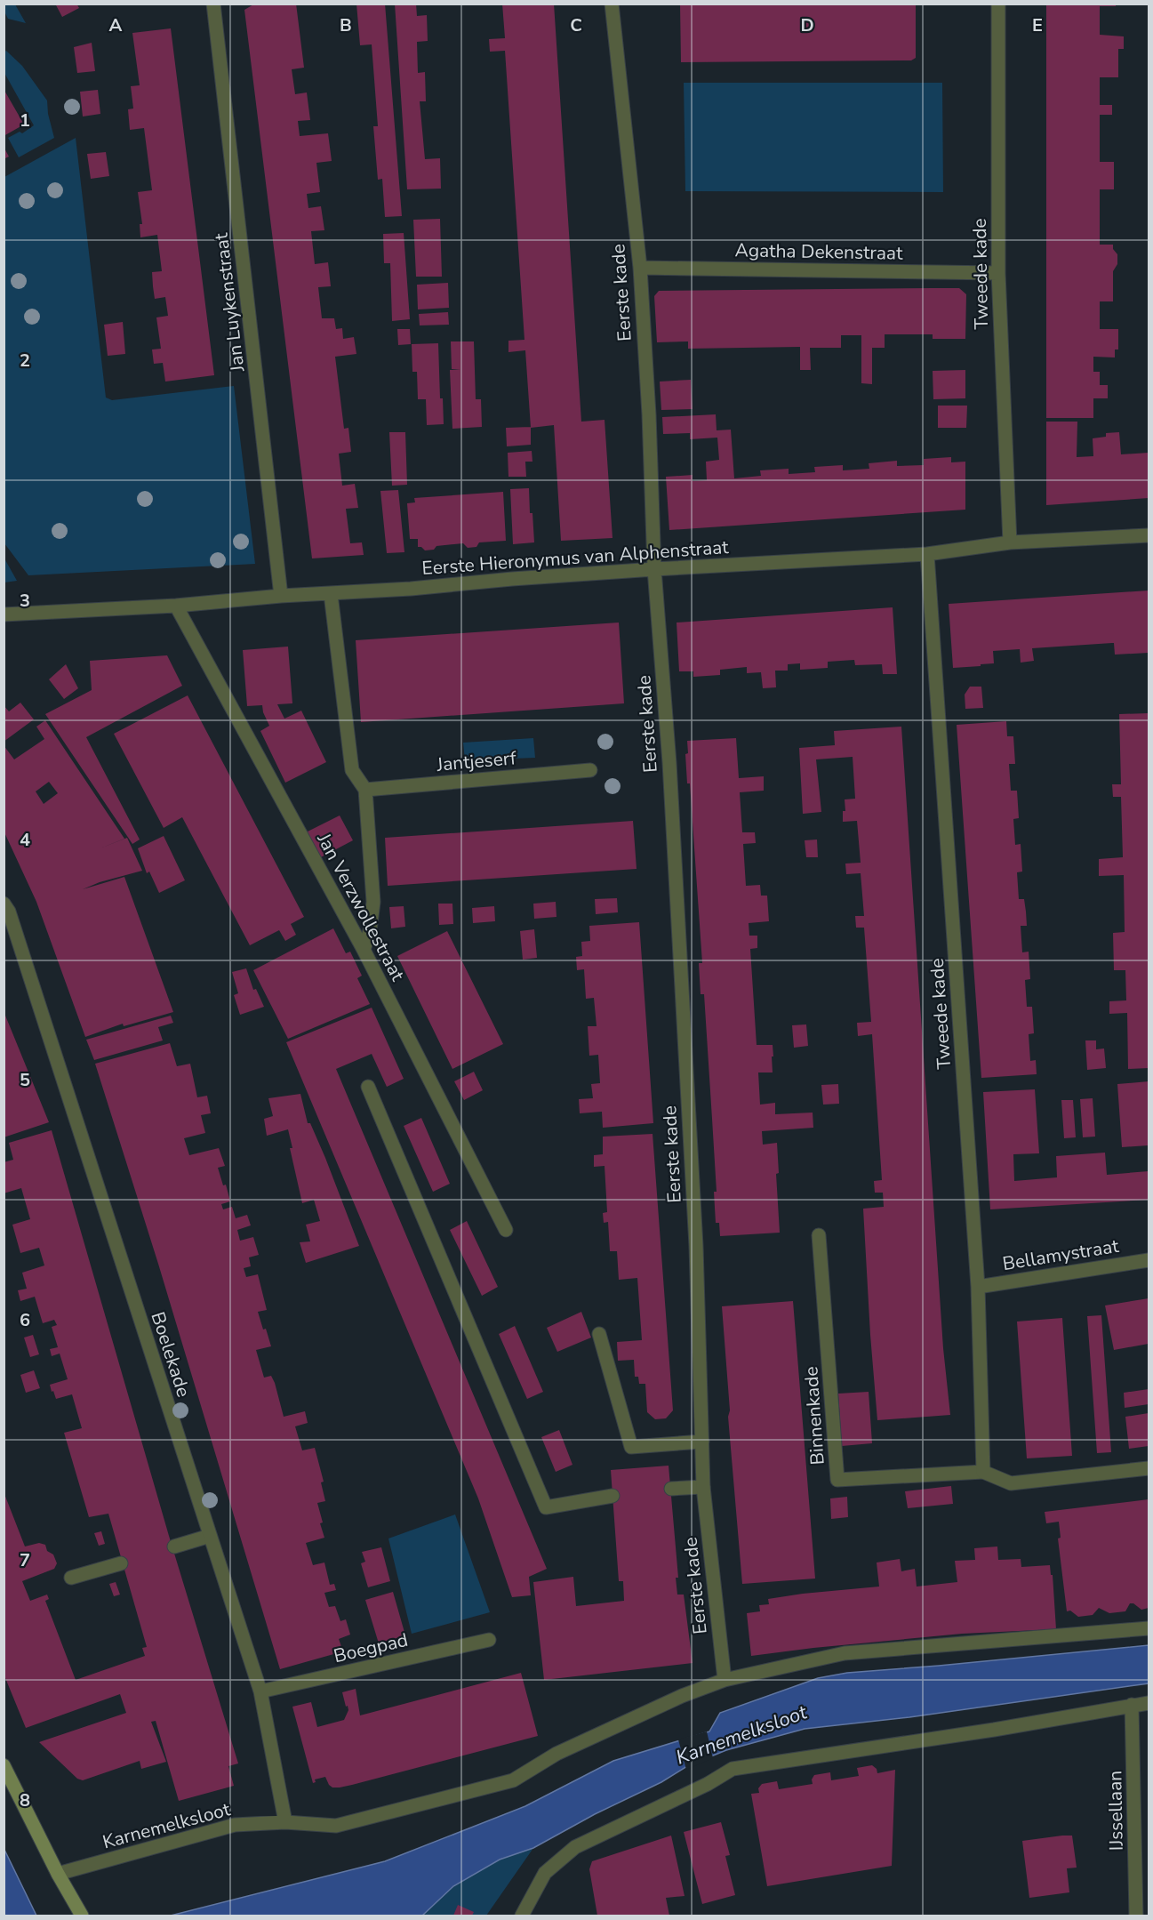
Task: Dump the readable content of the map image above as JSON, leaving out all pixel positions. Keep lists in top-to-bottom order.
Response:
{
  "streets": {
    "street": [
      "Agatha Dekenstraat",
      "Tweede kade",
      "Eerste kade",
      "Jan Luykenstraat",
      "Eerste Hieronymus van Alphenstraat",
      "Jantjeserf",
      "Jan Verzwollestraat",
      "Bellamystraat",
      "Boelekade",
      "Binnenkade",
      "Boegpad",
      "IJssellaan",
      "Karnemelksloot"
    ]
  },
  "crossings": [
    ["Agatha Dekenstraat", "Tweede kade"],
    ["Agatha Dekenstraat", "Eerste kade"],
    ["Tweede kade", "Eerste Hieronymus van Alphenstraat"],
    ["Tweede kade", "Bellamystraat"],
    ["Tweede kade", "Binnenkade"],
    ["Eerste kade", "Eerste Hieronymus van Alphenstraat"],
    ["Eerste kade", "Karnemelksloot"],
    ["Jan Luykenstraat", "Eerste Hieronymus van Alphenstraat"],
    ["Eerste Hieronymus van Alphenstraat", "Jan Verzwollestraat"],
    ["Boelekade", "Boegpad"],
    ["Boelekade", "Karnemelksloot"]
  ],
  "water": ["Karnemelksloot"],
  "grid": {
    "columns": [
      "A",
      "B",
      "C",
      "D",
      "E"
    ],
    "rows": [
      "1",
      "2",
      "3",
      "4",
      "5",
      "6",
      "7",
      "8"
    ]
  }
}
